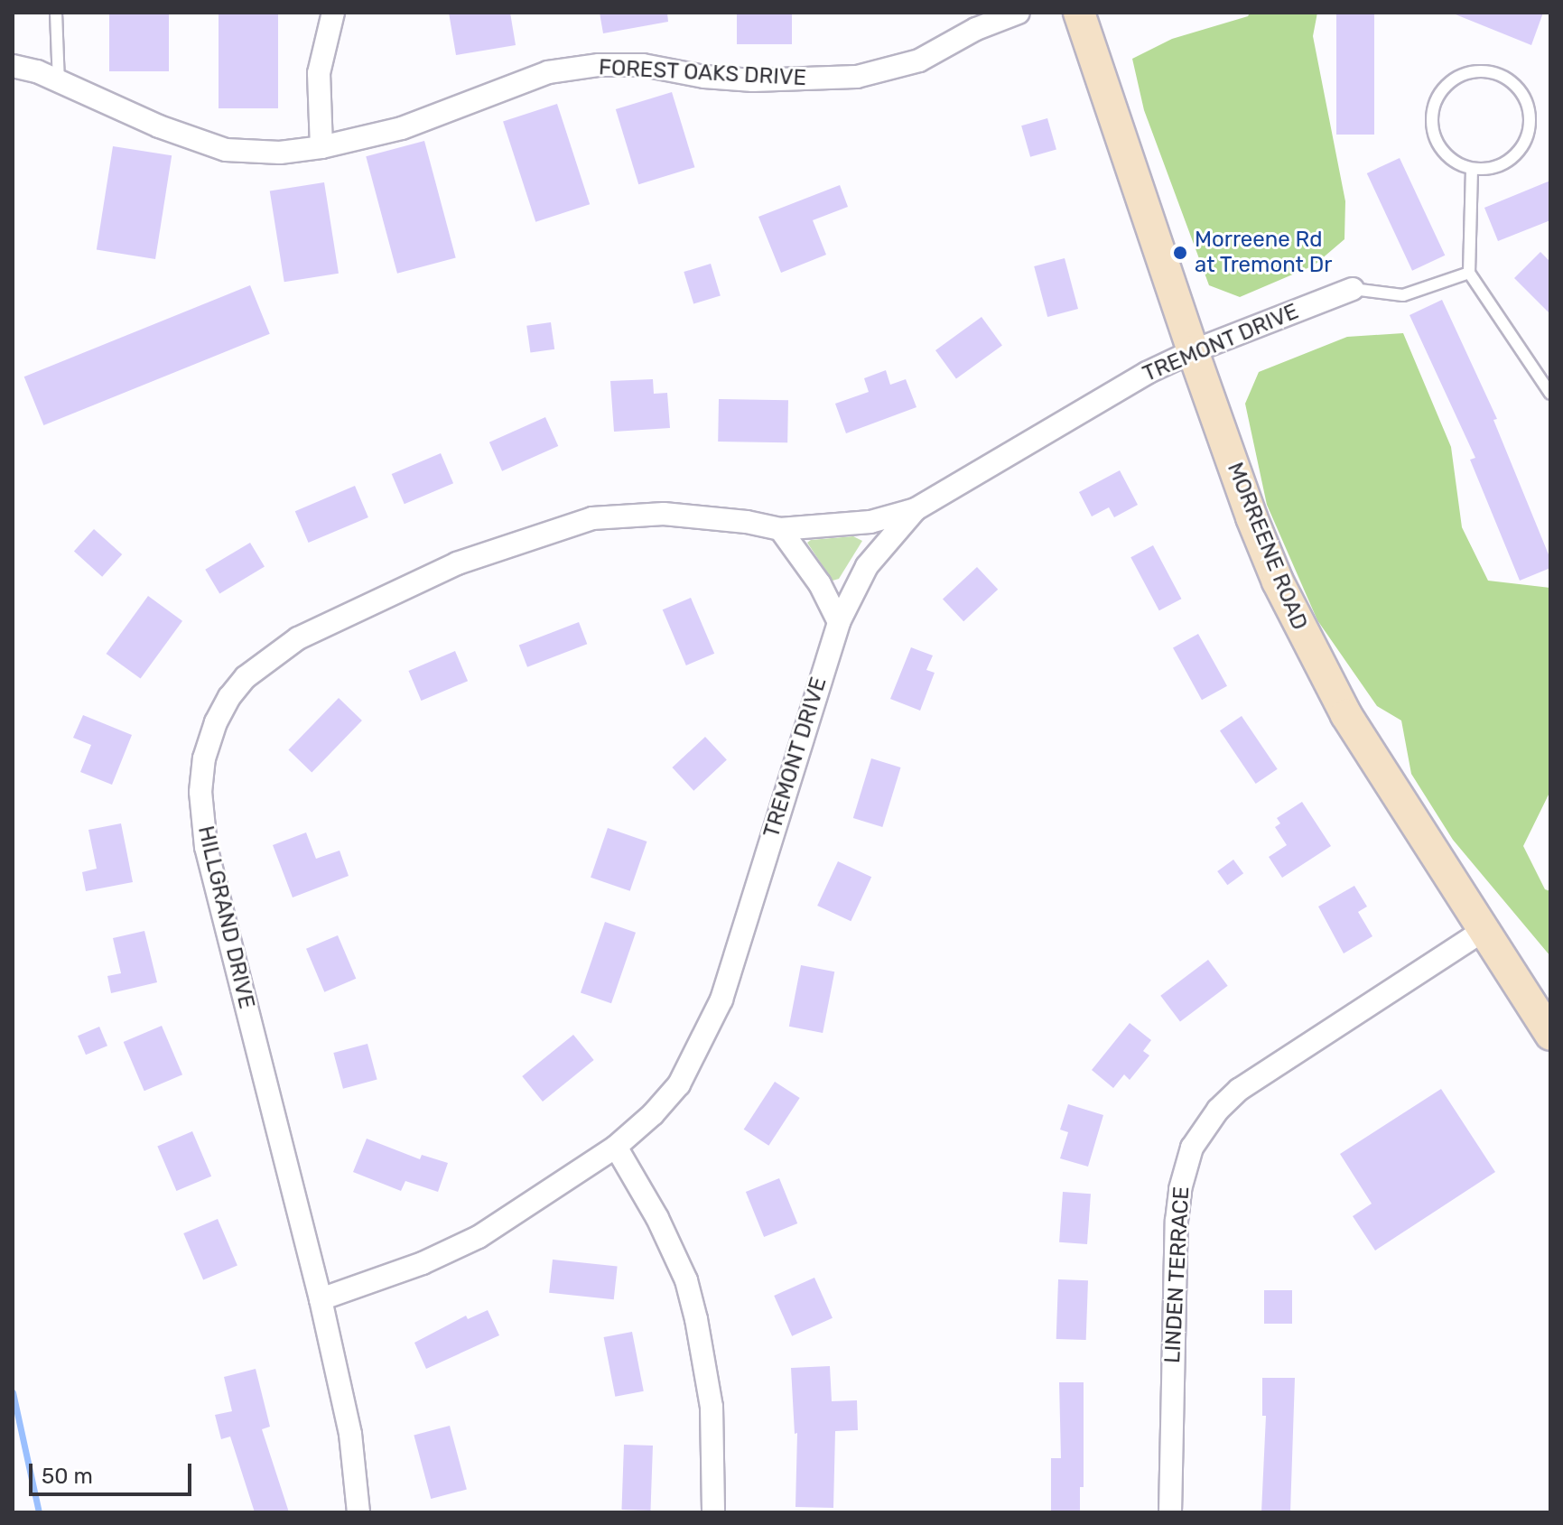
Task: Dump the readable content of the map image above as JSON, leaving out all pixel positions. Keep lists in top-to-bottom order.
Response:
{
  "streets": {
    "street": [
      "FOREST OAKS DRIVE",
      "TREMONT DRIVE",
      "MORREENE ROAD",
      "HILLGRAND DRIVE",
      "LINDEN TERRACE"
    ]
  },
  "crossings": [
    ["TREMONT DRIVE", "MORREENE ROAD"],
    ["TREMONT DRIVE", "HILLGRAND DRIVE"],
    ["MORREENE ROAD", "LINDEN TERRACE"]
  ],
  "places": ["Morreene Rd at Tremont Dr"],
  "scale_bar": "50 m"
}
